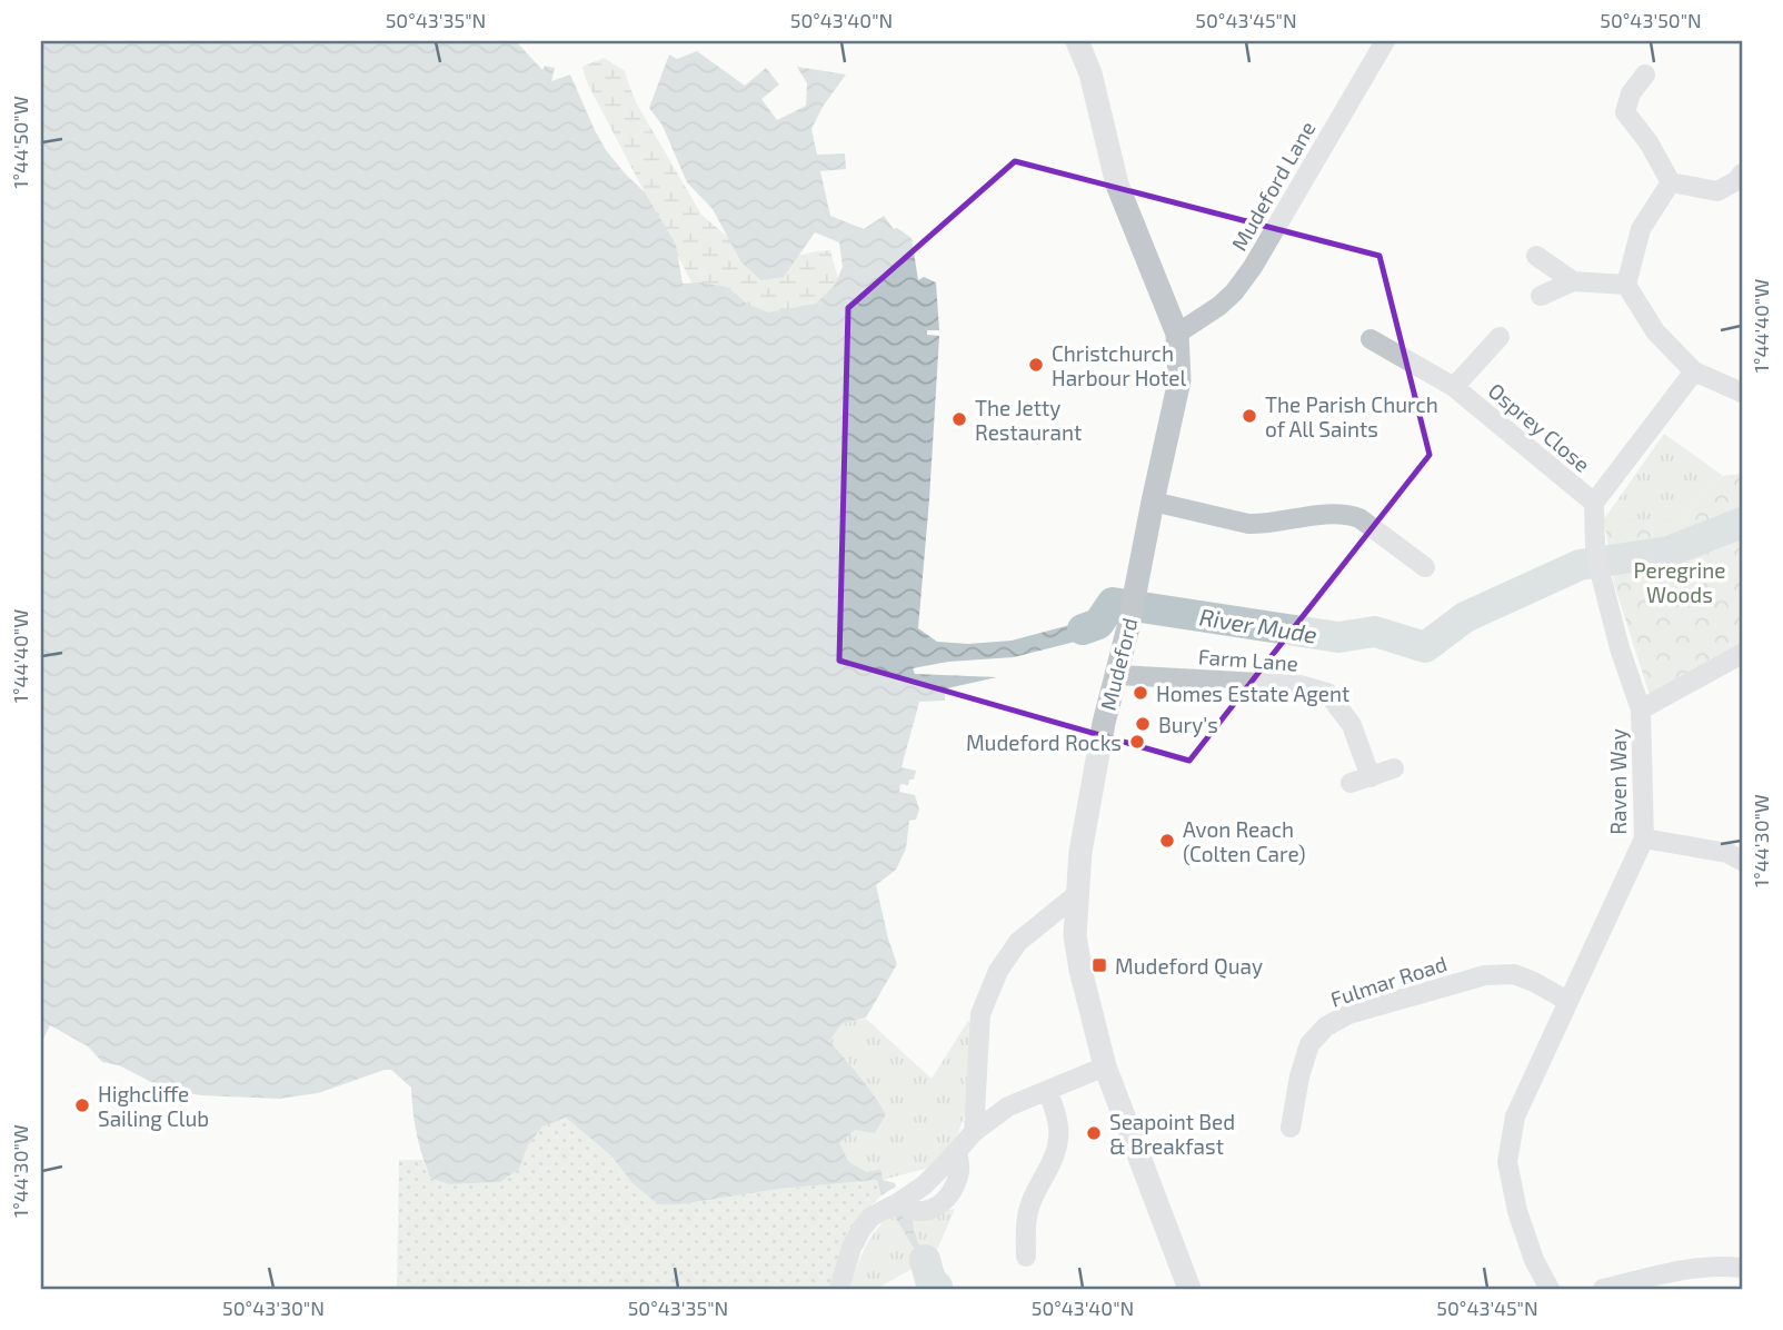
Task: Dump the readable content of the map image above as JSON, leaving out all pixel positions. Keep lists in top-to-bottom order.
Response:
{
  "streets": {
    "street": [
      "Mudeford Lane",
      "Osprey Close",
      "Farm Lane",
      "Mudeford",
      "Raven Way",
      "Fulmar Road"
    ]
  },
  "crossings": [
    ["Mudeford Lane", "Mudeford"],
    ["Osprey Close", "Raven Way"],
    ["Farm Lane", "Mudeford"],
    ["Raven Way", "Fulmar Road"]
  ],
  "water": ["River Mude"],
  "parks": ["Peregrine Woods"],
  "places": {
    "other": [
      "Christchurch Harbour Hotel",
      "The Parish Church of All Saints",
      "The Jetty Restaurant",
      "Homes Estate Agent",
      "Bury's",
      "Mudeford Rocks",
      "Avon Reach (Colten Care)",
      "Highcliffe Sailing Club",
      "Seapoint Bed & Breakfast"
    ],
    "transit": ["Mudeford Quay"]
  },
  "coordinates": [
    "50°43'35\"N",
    "50°43'40\"N",
    "50°43'45\"N",
    "50°43'50\"N",
    "1°44'50\"W",
    "1°44'40\"W",
    "1°44'30\"W",
    "50°43'30\"N"
  ]
}
